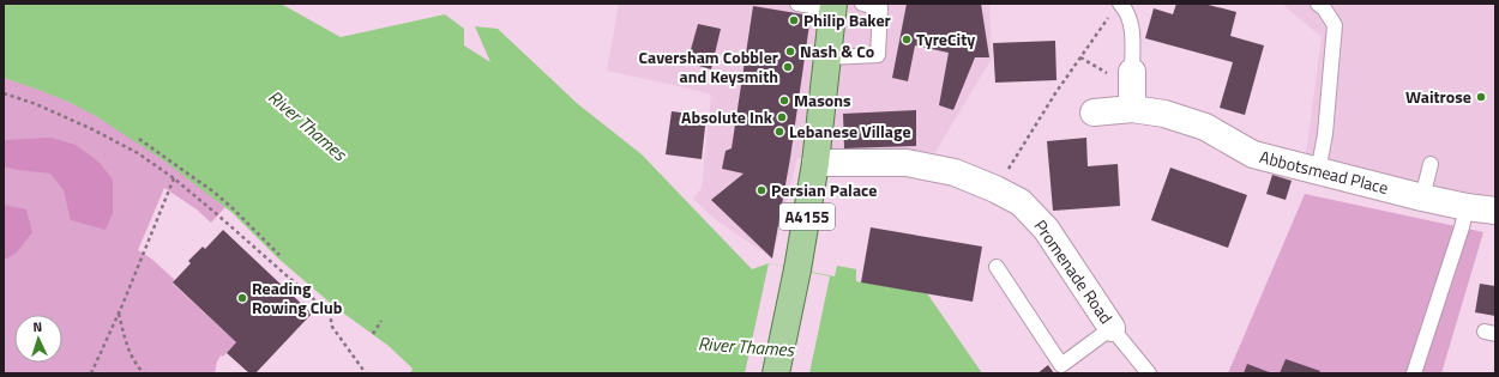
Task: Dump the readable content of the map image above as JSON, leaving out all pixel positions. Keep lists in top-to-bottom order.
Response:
{
  "streets": {
    "main road": ["A4155"],
    "street": ["Abbotsmead Place", "Promenade Road"]
  },
  "crossings": [
    ["A4155", "Promenade Road"]
  ],
  "water": ["River Thames"],
  "places": [
    "Philip Baker",
    "TyreCity",
    "Nash & Co",
    "Caversham Cobbler and Keysmith",
    "Waitrose",
    "Masons",
    "Absolute Ink",
    "Lebanese Village",
    "Persian Palace",
    "Reading Rowing Club"
  ],
  "north": "top"
}
